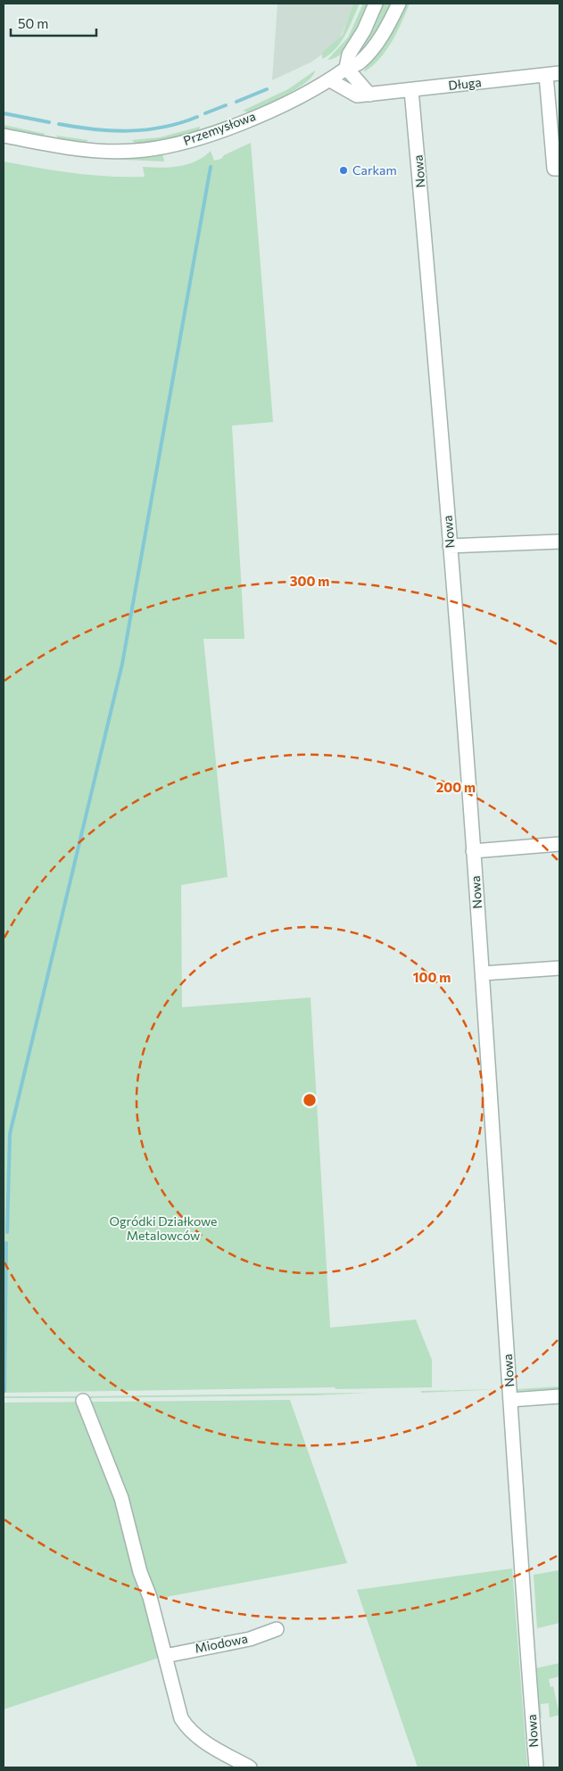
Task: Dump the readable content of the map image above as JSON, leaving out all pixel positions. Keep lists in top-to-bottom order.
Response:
{
  "streets": {
    "street": [
      "Długa",
      "Przemysłowa",
      "Nowa",
      "Miodowa"
    ]
  },
  "crossings": [
    ["Długa", "Przemysłowa"],
    ["Długa", "Nowa"]
  ],
  "parks": ["Ogródki Działkowe Metalowców"],
  "places": ["Carkam"],
  "scale_bar": "50 m",
  "rings": ["300 m", "200 m", "100 m"]
}
